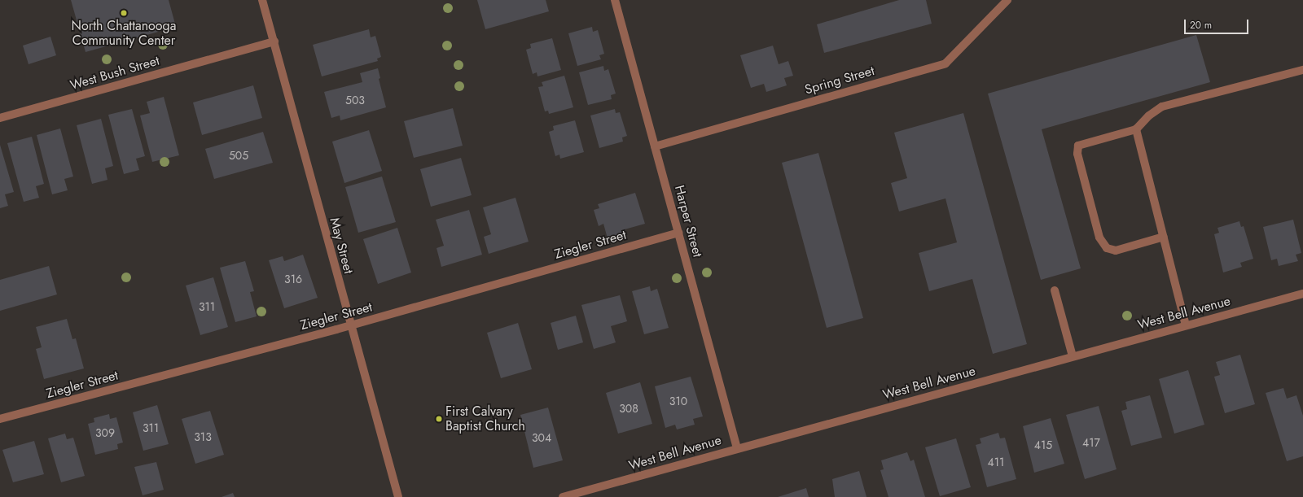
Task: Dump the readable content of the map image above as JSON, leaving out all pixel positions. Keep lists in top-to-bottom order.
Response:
{
  "streets": {
    "street": [
      "West Bush Street",
      "Spring Street",
      "Harper Street",
      "Ziegler Street",
      "May Street",
      "West Bell Avenue"
    ]
  },
  "crossings": [
    ["West Bush Street", "May Street"],
    ["Spring Street", "Harper Street"],
    ["Harper Street", "Ziegler Street"],
    ["Harper Street", "West Bell Avenue"],
    ["Ziegler Street", "May Street"]
  ],
  "places": ["North Chattanooga Community Center", "First Calvary Baptist Church"],
  "house_numbers": [
    "503",
    "505",
    "316",
    "311",
    "310",
    "308",
    "311",
    "309",
    "313",
    "304",
    "417",
    "415",
    "411"
  ],
  "scale_bar": "20 m"
}
